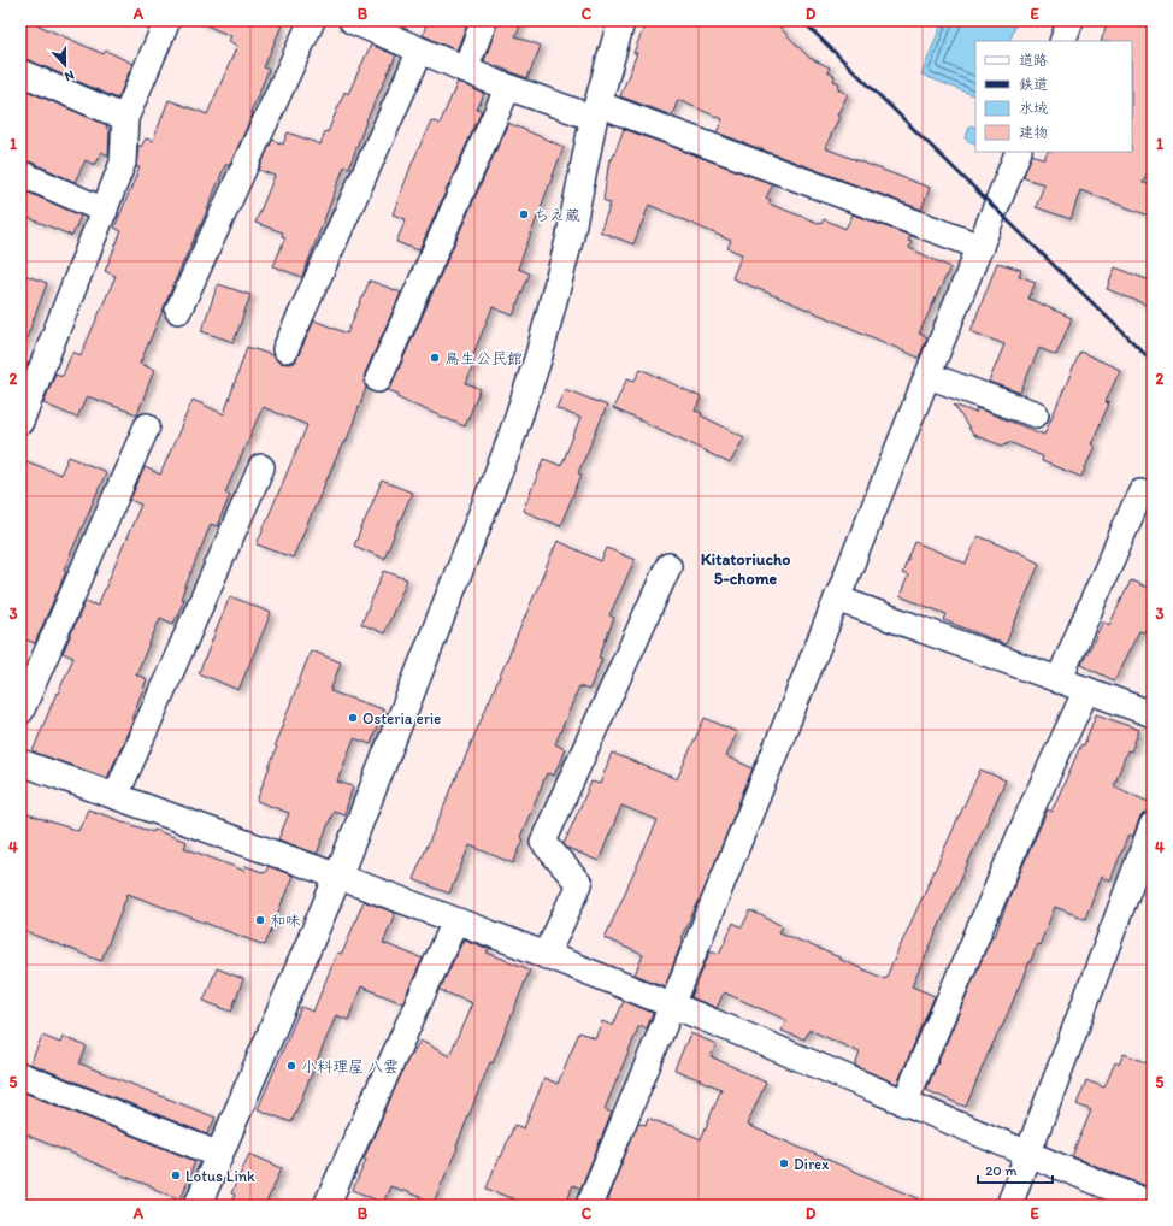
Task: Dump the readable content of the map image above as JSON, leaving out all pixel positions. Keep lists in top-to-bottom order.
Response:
{
  "districts": ["Kitatoriucho 5-chome"],
  "places": [
    "ちえ蔵",
    "鳥生公民館",
    "Osteria erie",
    "和味",
    "小料理屋 八雲",
    "Direx",
    "Lotus Link"
  ],
  "legend": [
    "道路",
    "鉄道",
    "水域",
    "建物"
  ],
  "scale_bar": "20 m",
  "north": "bottom",
  "grid": {
    "columns": [
      "A",
      "B",
      "C",
      "D",
      "E"
    ],
    "rows": [
      "1",
      "2",
      "3",
      "4",
      "5"
    ]
  }
}
